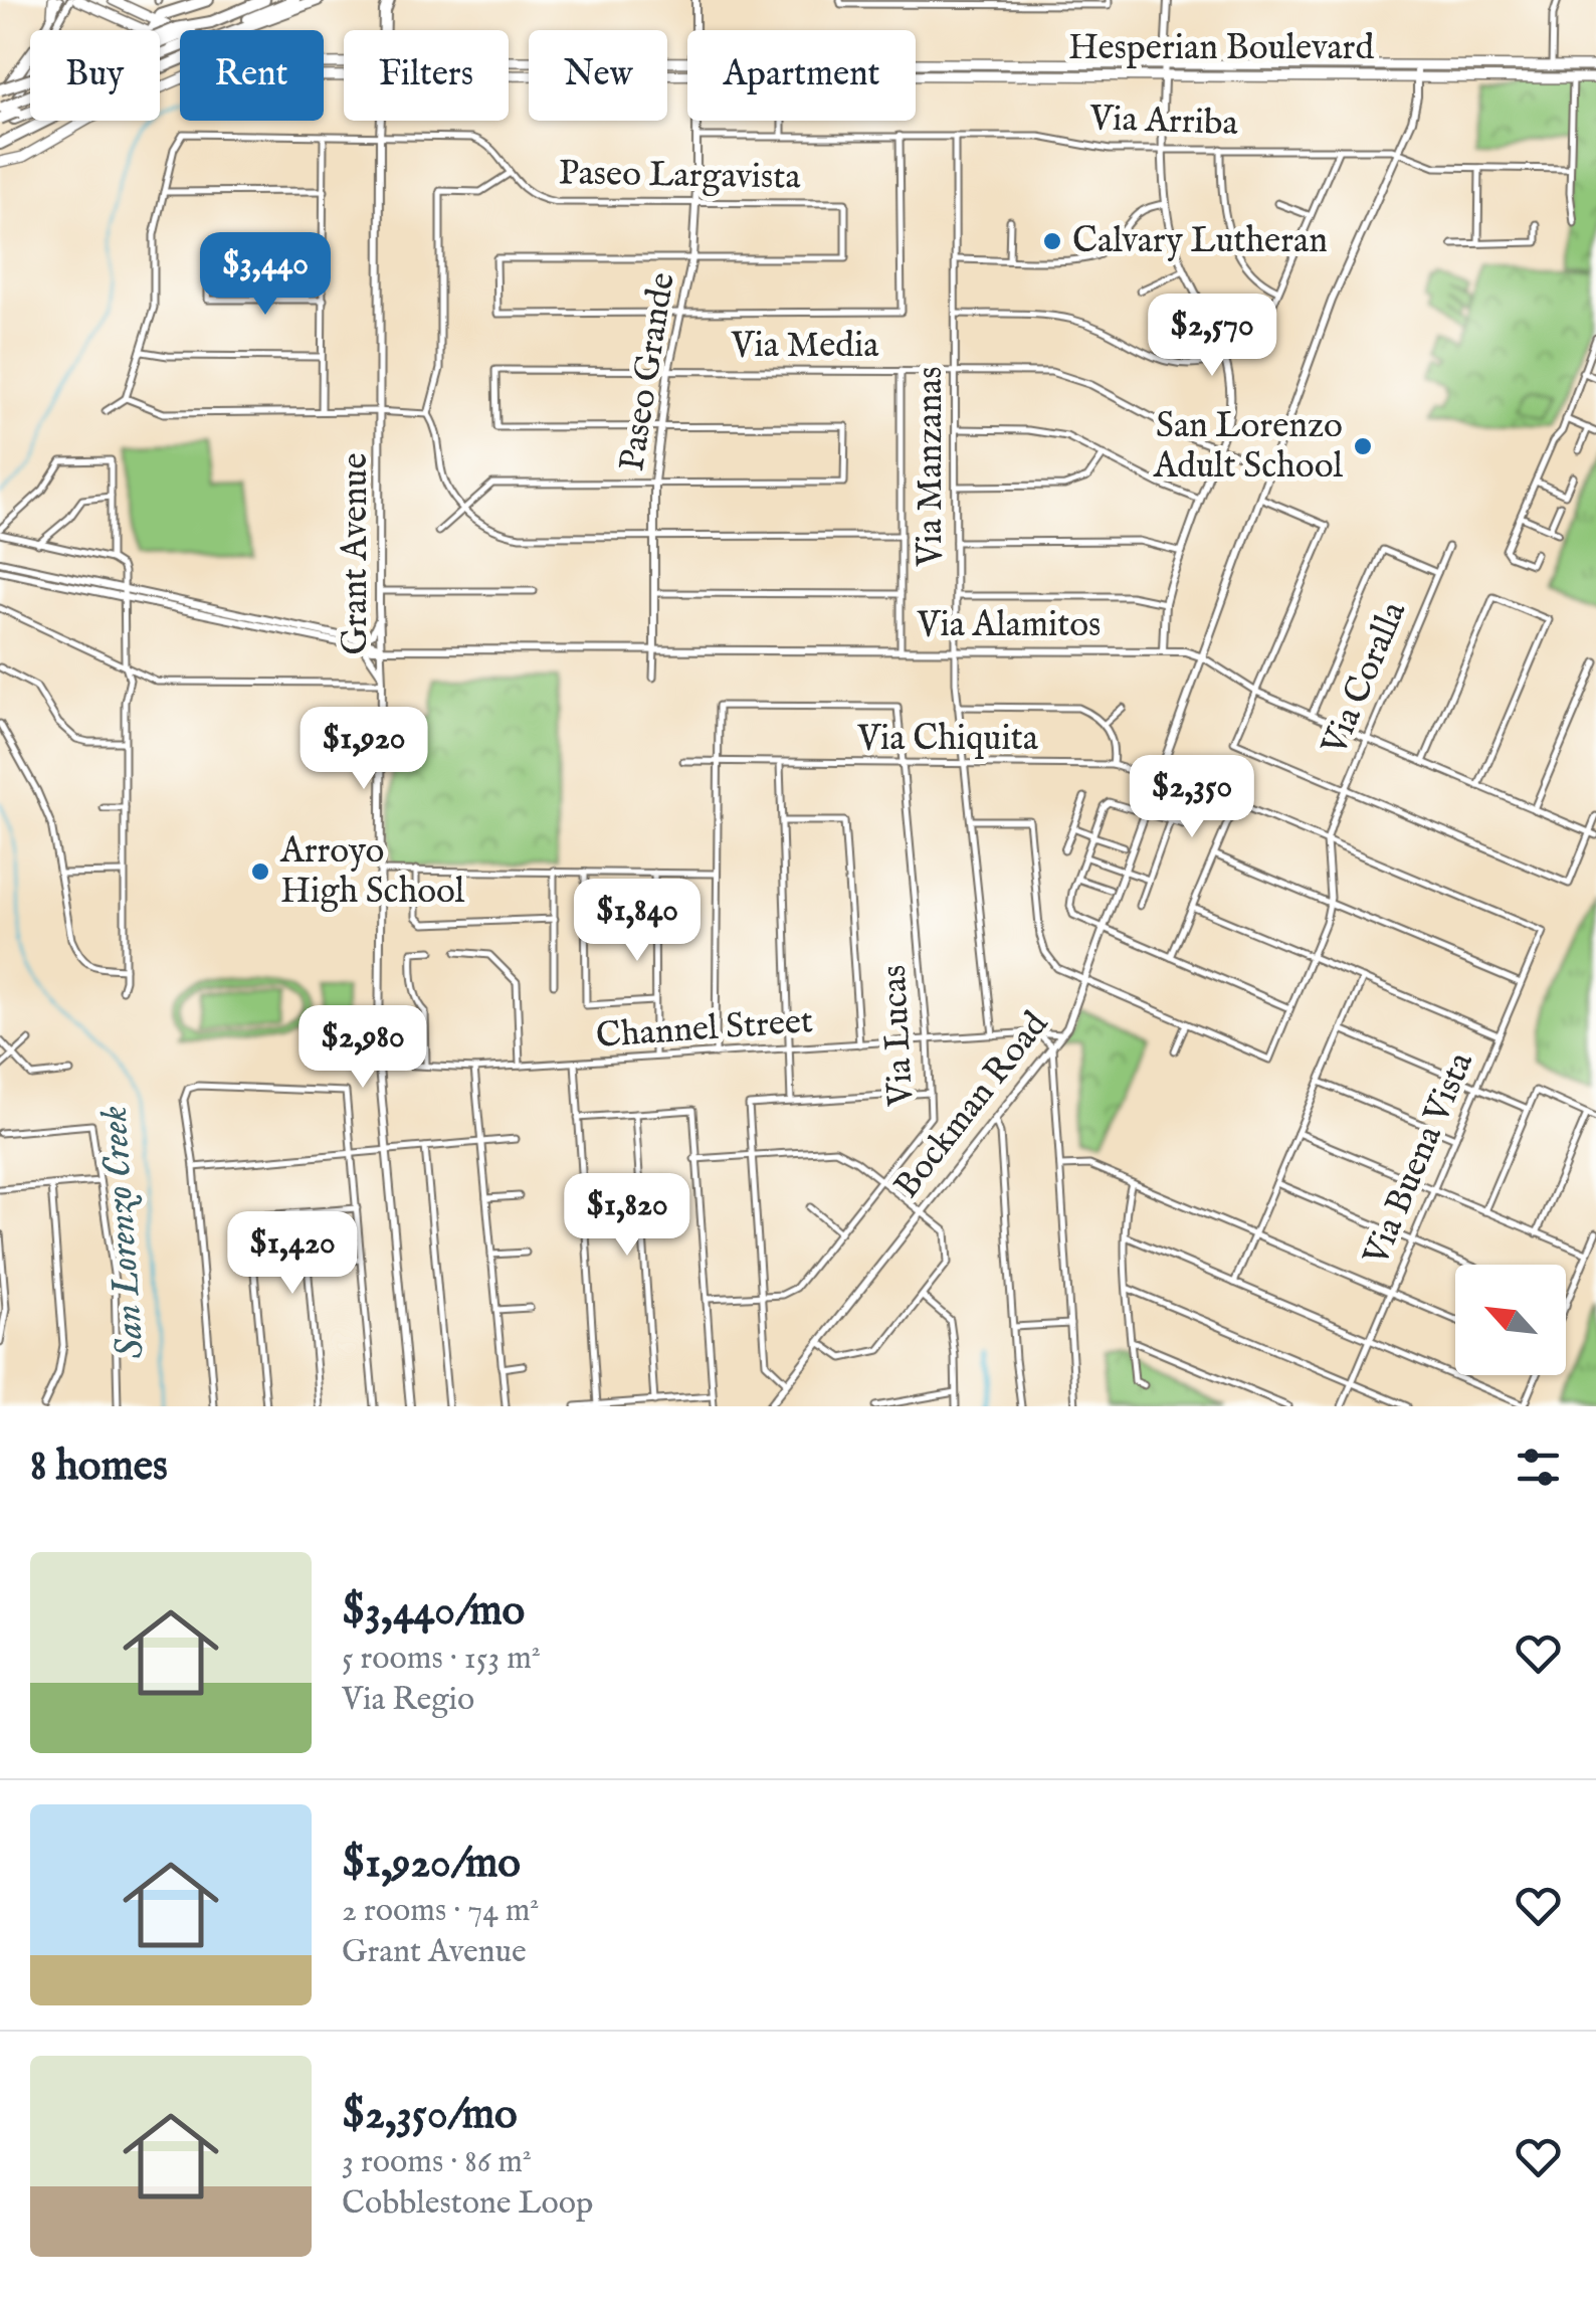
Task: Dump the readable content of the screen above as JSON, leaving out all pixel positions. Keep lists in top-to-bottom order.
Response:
{
  "streets": {
    "main road": ["Hesperian Boulevard"],
    "street": [
      "Via Arriba",
      "Paseo Largavista",
      "Via Media",
      "Paseo Grande",
      "Via Manzanas",
      "Grant Avenue",
      "Via Alamitos",
      "Via Coralla",
      "Via Chiquita",
      "Channel Street",
      "Via Lucas",
      "Bockman Road",
      "Via Buena Vista"
    ]
  },
  "crossings": [
    ["Hesperian Boulevard", "Bockman Road"],
    ["Via Arriba", "Paseo Grande"],
    ["Via Arriba", "Via Manzanas"],
    ["Via Arriba", "Bockman Road"],
    ["Paseo Largavista", "Paseo Grande"],
    ["Paseo Largavista", "Grant Avenue"],
    ["Via Media", "Paseo Grande"],
    ["Via Media", "Via Manzanas"],
    ["Via Media", "Bockman Road"],
    ["Paseo Grande", "Via Alamitos"],
    ["Via Manzanas", "Via Alamitos"],
    ["Via Manzanas", "Via Chiquita"],
    ["Via Manzanas", "Channel Street"],
    ["Grant Avenue", "Via Alamitos"],
    ["Grant Avenue", "Channel Street"],
    ["Via Alamitos", "Via Coralla"],
    ["Via Alamitos", "Bockman Road"],
    ["Via Coralla", "Via Chiquita"],
    ["Via Chiquita", "Via Lucas"],
    ["Via Chiquita", "Bockman Road"],
    ["Via Chiquita", "Via Buena Vista"],
    ["Channel Street", "Via Lucas"],
    ["Channel Street", "Bockman Road"]
  ],
  "water": ["San Lorenzo Creek"],
  "places": ["Calvary Lutheran", "San Lorenzo Adult School", "Arroyo High School"],
  "north": "top left",
  "page": {
    "chip": [
      "Buy",
      "Rent",
      "Filters",
      "New",
      "Apartment"
    ],
    "price": [
      "$3,440",
      "$2,570",
      "$1,920",
      "$2,350",
      "$1,840",
      "$2,980",
      "$1,820",
      "$1,420"
    ],
    "heading": "8 homes",
    "list": [
      {
        "name": "$3,440/mo",
        "note": "5 rooms · 153 m² · Via Regio"
      },
      {
        "name": "$1,920/mo",
        "note": "2 rooms · 74 m² · Grant Avenue"
      },
      {
        "name": "$2,350/mo",
        "note": "3 rooms · 86 m² · Cobblestone Loop"
      }
    ]
  }
}
